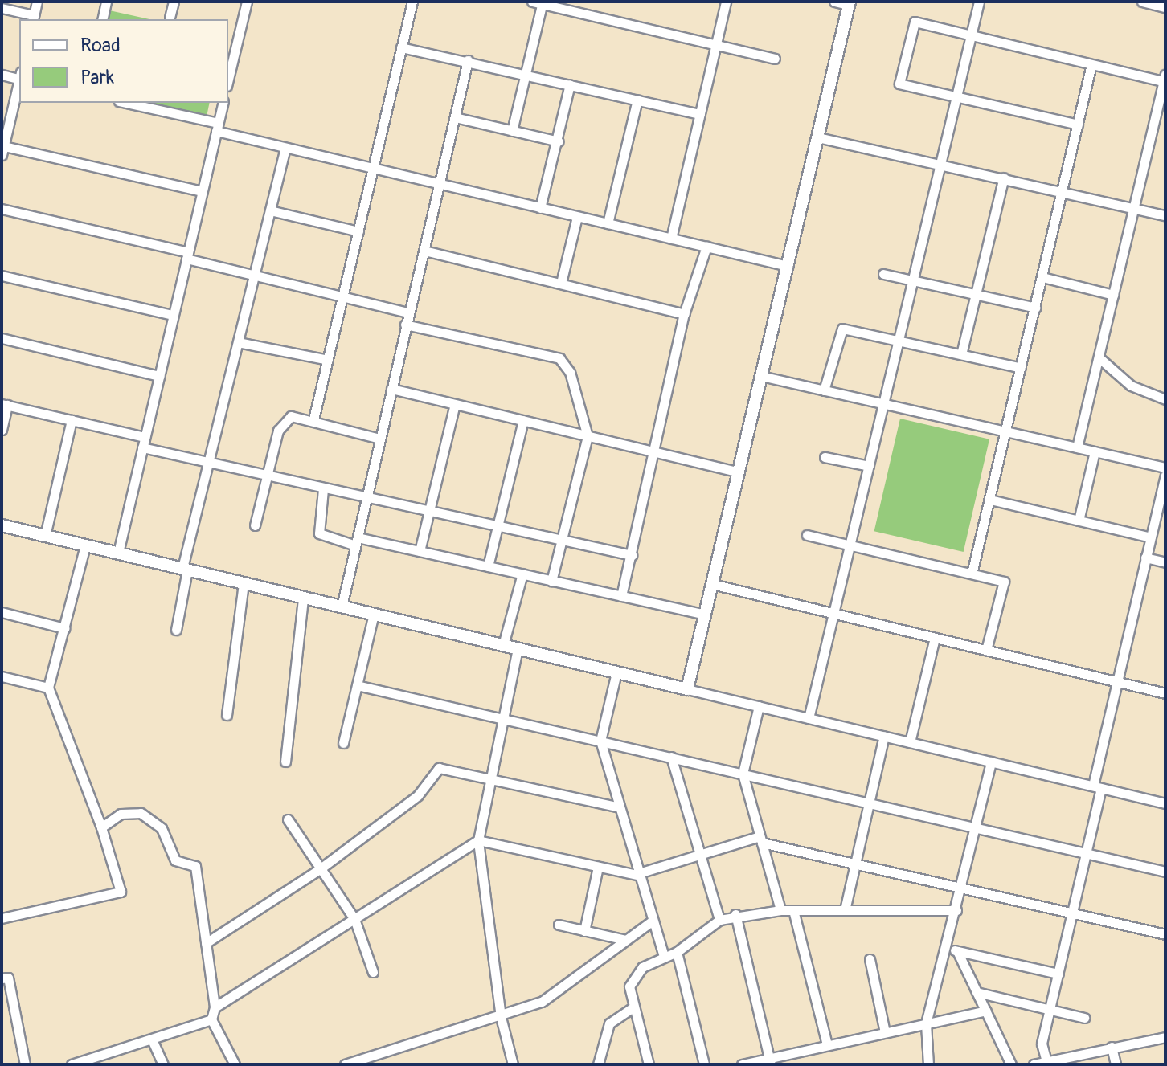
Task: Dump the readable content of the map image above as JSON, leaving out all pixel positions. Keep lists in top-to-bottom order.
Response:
{
  "legend": ["Road", "Park"]
}
